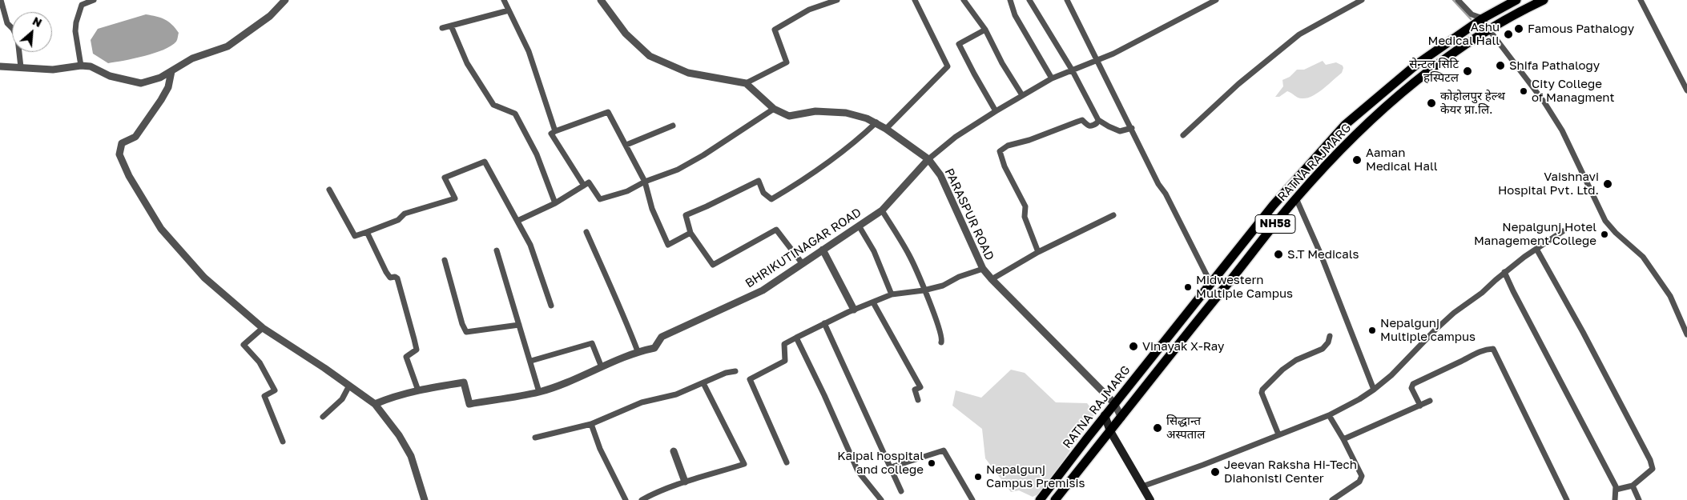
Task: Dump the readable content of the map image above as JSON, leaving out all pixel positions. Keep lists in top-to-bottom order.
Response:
{
  "streets": {
    "highway": ["RATNA RAJMARG", "NH58"],
    "street": ["PARASPUR ROAD", "BHRIKUTINAGAR ROAD"]
  },
  "crossings": [
    ["RATNA RAJMARG", "PARASPUR ROAD"],
    ["PARASPUR ROAD", "BHRIKUTINAGAR ROAD"]
  ],
  "places": [
    "Famous Pathalogy",
    "Ashu Medical Hall",
    "Shifa Pathalogy",
    "सेन्टल सिटि हस्पिटल",
    "City College of Managment",
    "काेहाेलपुर हेल्थ केयर प्रा.लि.",
    "Aaman Medical Hall",
    "Vaishnavi Hospital Pvt. Ltd.",
    "Nepalgunj Hotel Management College",
    "S.T Medicals",
    "Midwestern Multiple Campus",
    "Nepalgunj Multiple campus",
    "Vinayak X-Ray",
    "सिद्धान्त अस्पताल",
    "Kaipal hospital and college",
    "Jeevan Raksha Hi-Tech Diahonisti Center",
    "Nepalgunj Campus Premisis"
  ],
  "north": "top right"
}
